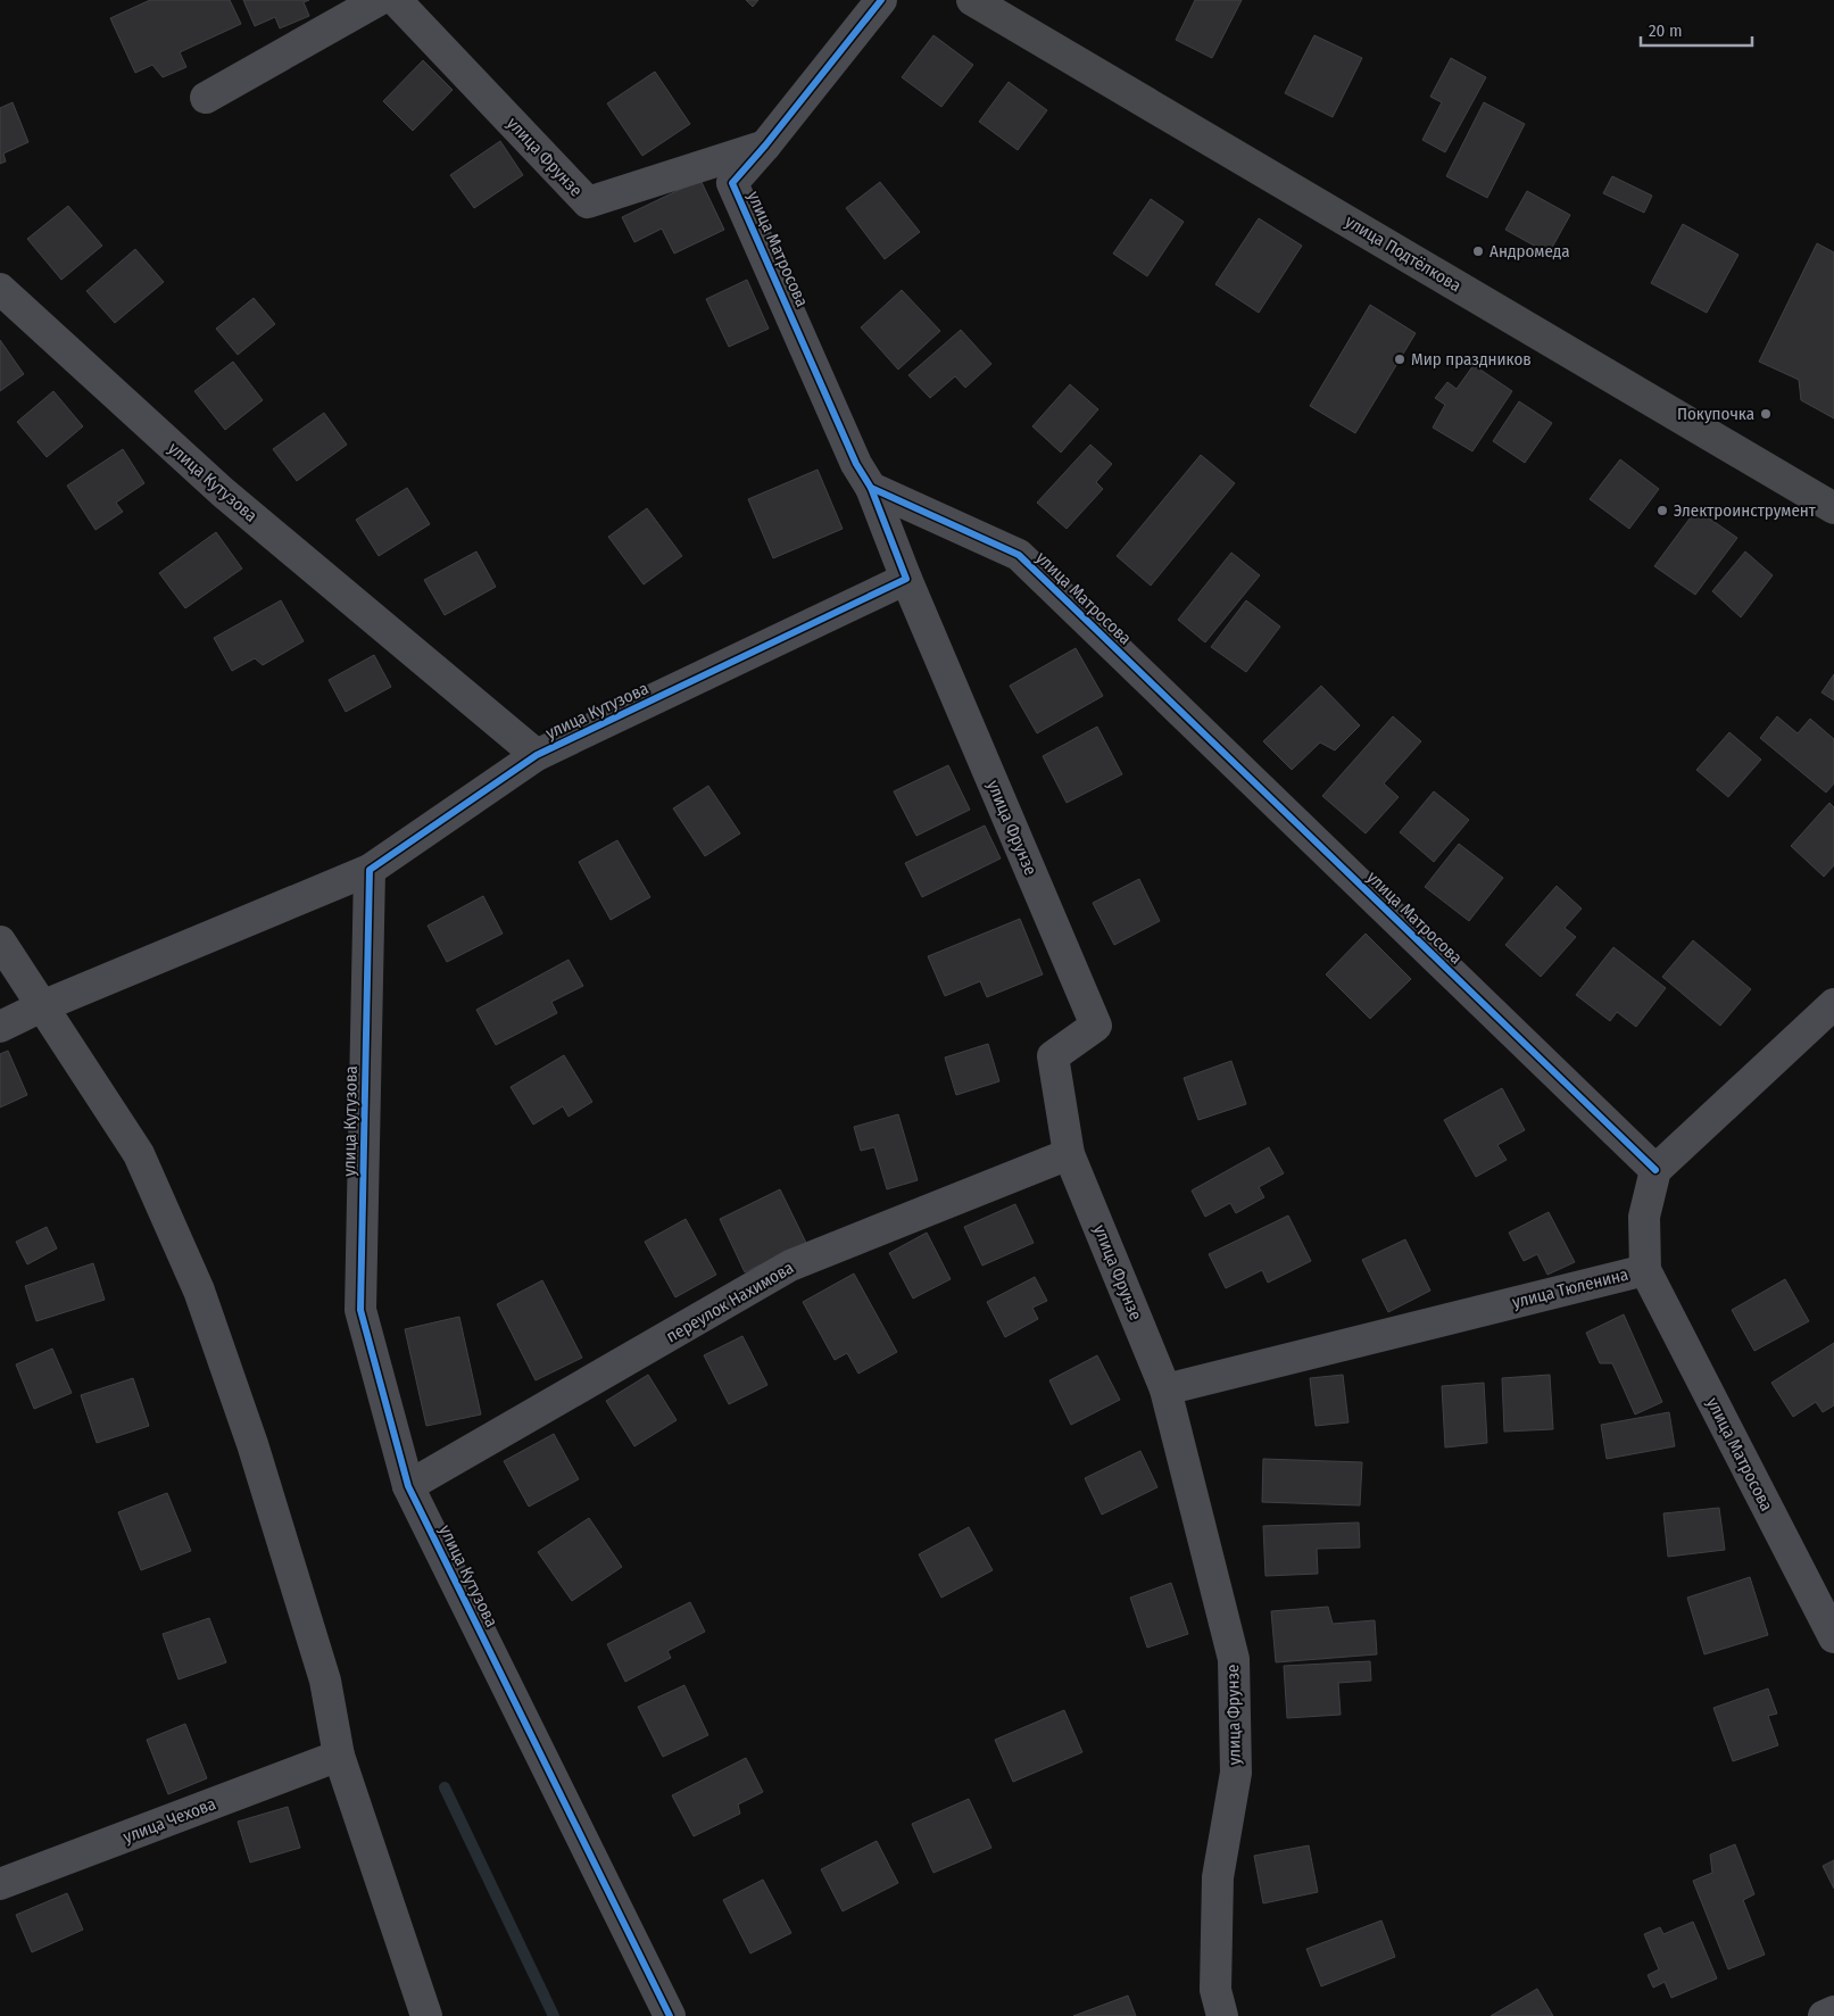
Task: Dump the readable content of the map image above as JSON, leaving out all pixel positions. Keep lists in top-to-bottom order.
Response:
{
  "streets": {
    "main road": ["улица Подтёлкова"],
    "street": [
      "улица Фрунзе",
      "улица Матросова",
      "улица Кутузова",
      "улица Тюленина",
      "переулок Нахимова",
      "улица Чехова"
    ]
  },
  "crossings": [
    ["улица Фрунзе", "улица Матросова"],
    ["улица Фрунзе", "улица Кутузова"],
    ["улица Фрунзе", "улица Тюленина"],
    ["улица Фрунзе", "переулок Нахимова"],
    ["улица Матросова", "улица Тюленина"],
    ["улица Кутузова", "переулок Нахимова"]
  ],
  "places": [
    "Андромеда",
    "Мир праздников",
    "Покупочка",
    "Электроинструмент"
  ],
  "scale_bar": "20 m"
}
